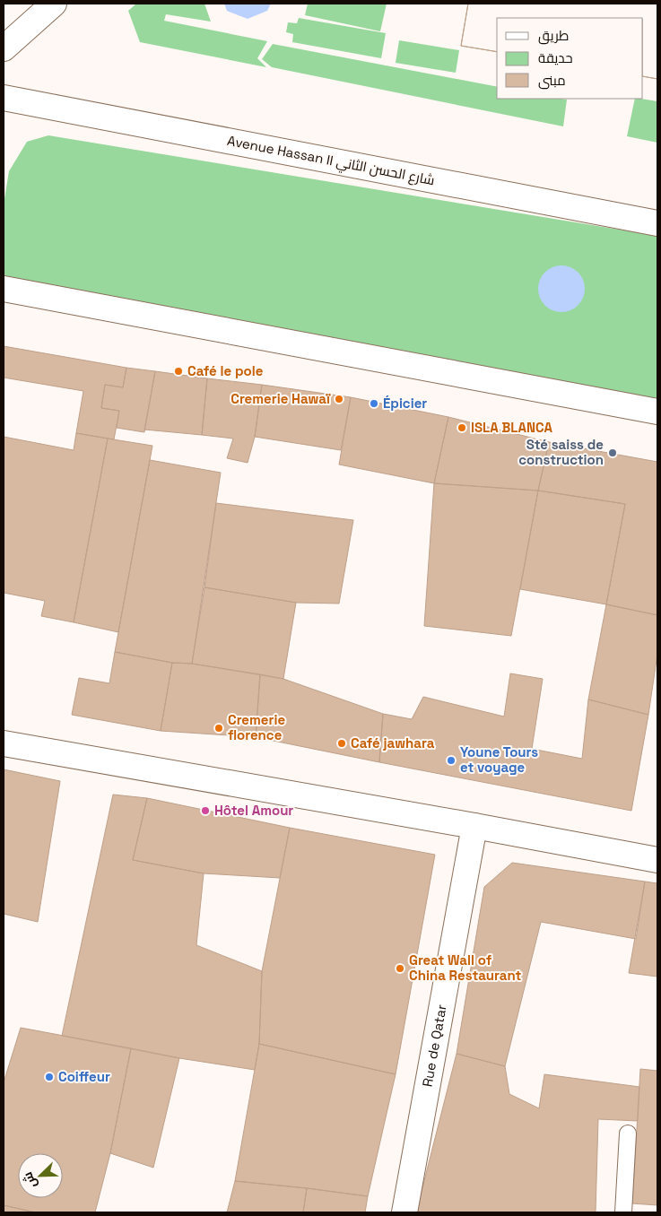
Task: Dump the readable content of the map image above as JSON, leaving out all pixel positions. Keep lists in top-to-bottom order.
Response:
{
  "streets": {
    "main road": ["Avenue Hassan II شارع الحسن الثاني", "Rue de Qatar"]
  },
  "places": [
    "Café le pole",
    "Cremerie Hawaï",
    "Épicier",
    "ISLA BLANCA",
    "Sté saiss de construction",
    "Cremerie florence",
    "Café jawhara",
    "Youne Tours et voyage",
    "Hôtel Amour",
    "Great Wall of China Restaurant",
    "Coiffeur"
  ],
  "legend": ["طريق", "حديقة", "مبنى"],
  "north": "bottom left"
}
